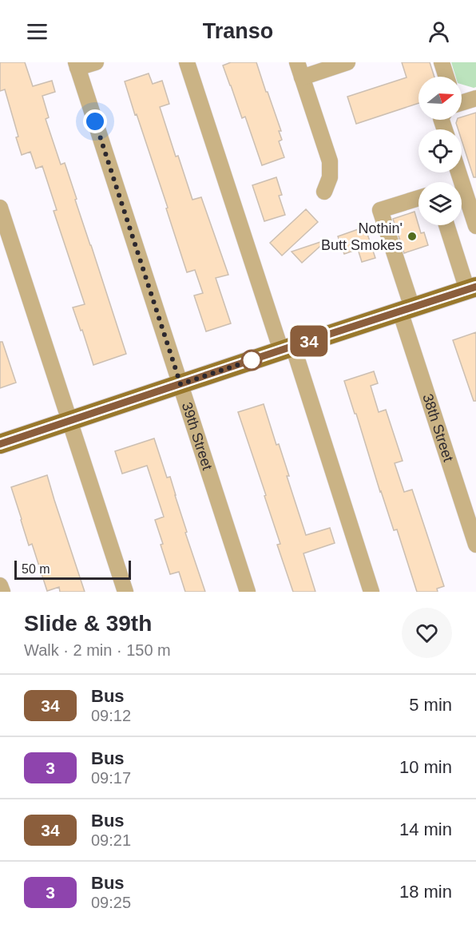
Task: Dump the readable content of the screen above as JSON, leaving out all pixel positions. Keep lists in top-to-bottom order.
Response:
{
  "streets": {
    "street": ["38th Street", "39th Street"]
  },
  "places": ["Nothin' Butt Smokes"],
  "lines": ["bus line 34"],
  "scale_bar": "50 m",
  "north": "right",
  "page": {
    "header": "Transo",
    "on_map": "34",
    "scale": "50 m",
    "heading": ["Slide & 39th", "Walk · 2 min · 150 m"],
    "list": [
      {
        "mark": "34",
        "name": "Bus",
        "note": "09:12",
        "value": "5 min"
      },
      {
        "mark": "3",
        "name": "Bus",
        "note": "09:17",
        "value": "10 min"
      },
      {
        "mark": "34",
        "name": "Bus",
        "note": "09:21",
        "value": "14 min"
      },
      {
        "mark": "3",
        "name": "Bus",
        "note": "09:25",
        "value": "18 min"
      }
    ]
  }
}
